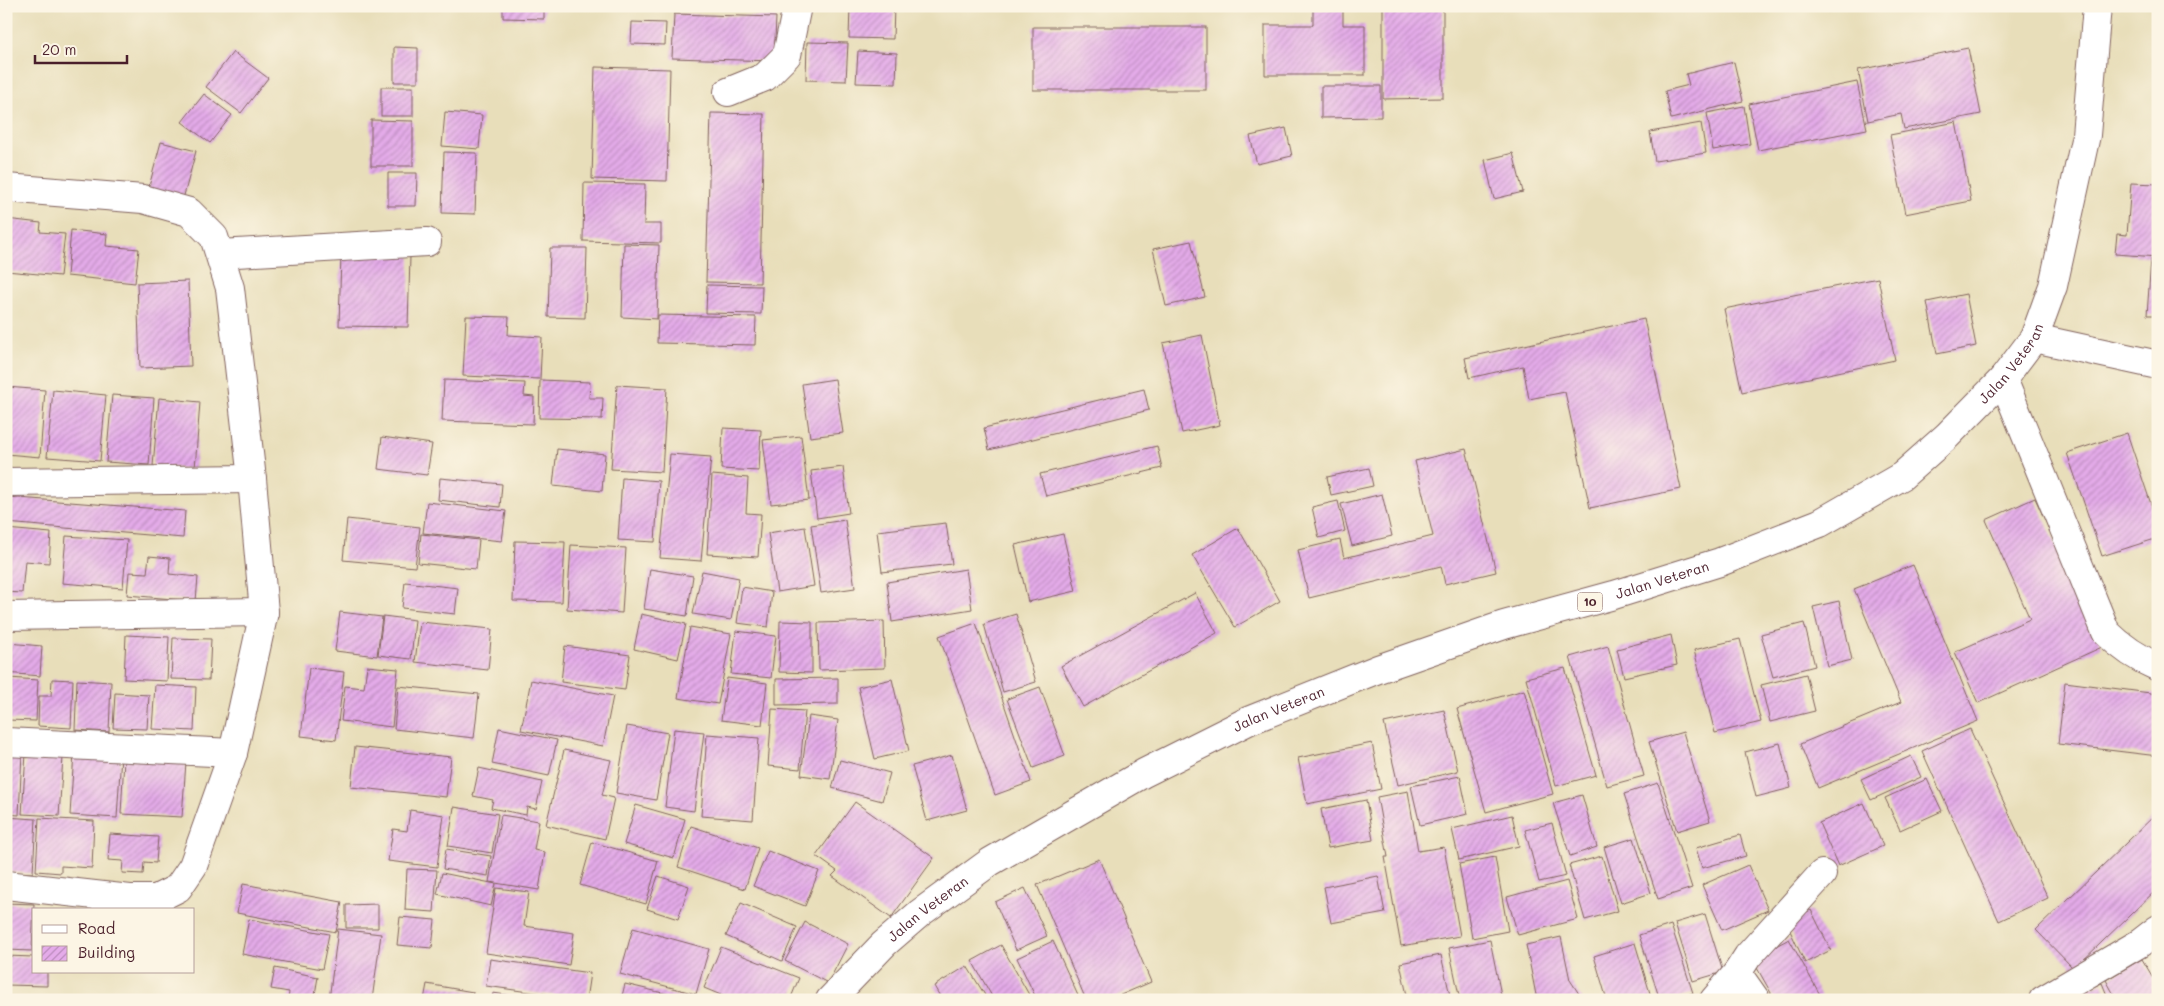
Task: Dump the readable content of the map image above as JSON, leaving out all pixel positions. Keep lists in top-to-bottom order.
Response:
{
  "streets": {
    "main road": ["Jalan Veteran", "10"]
  },
  "legend": ["Road", "Building"],
  "scale_bar": "20 m"
}
